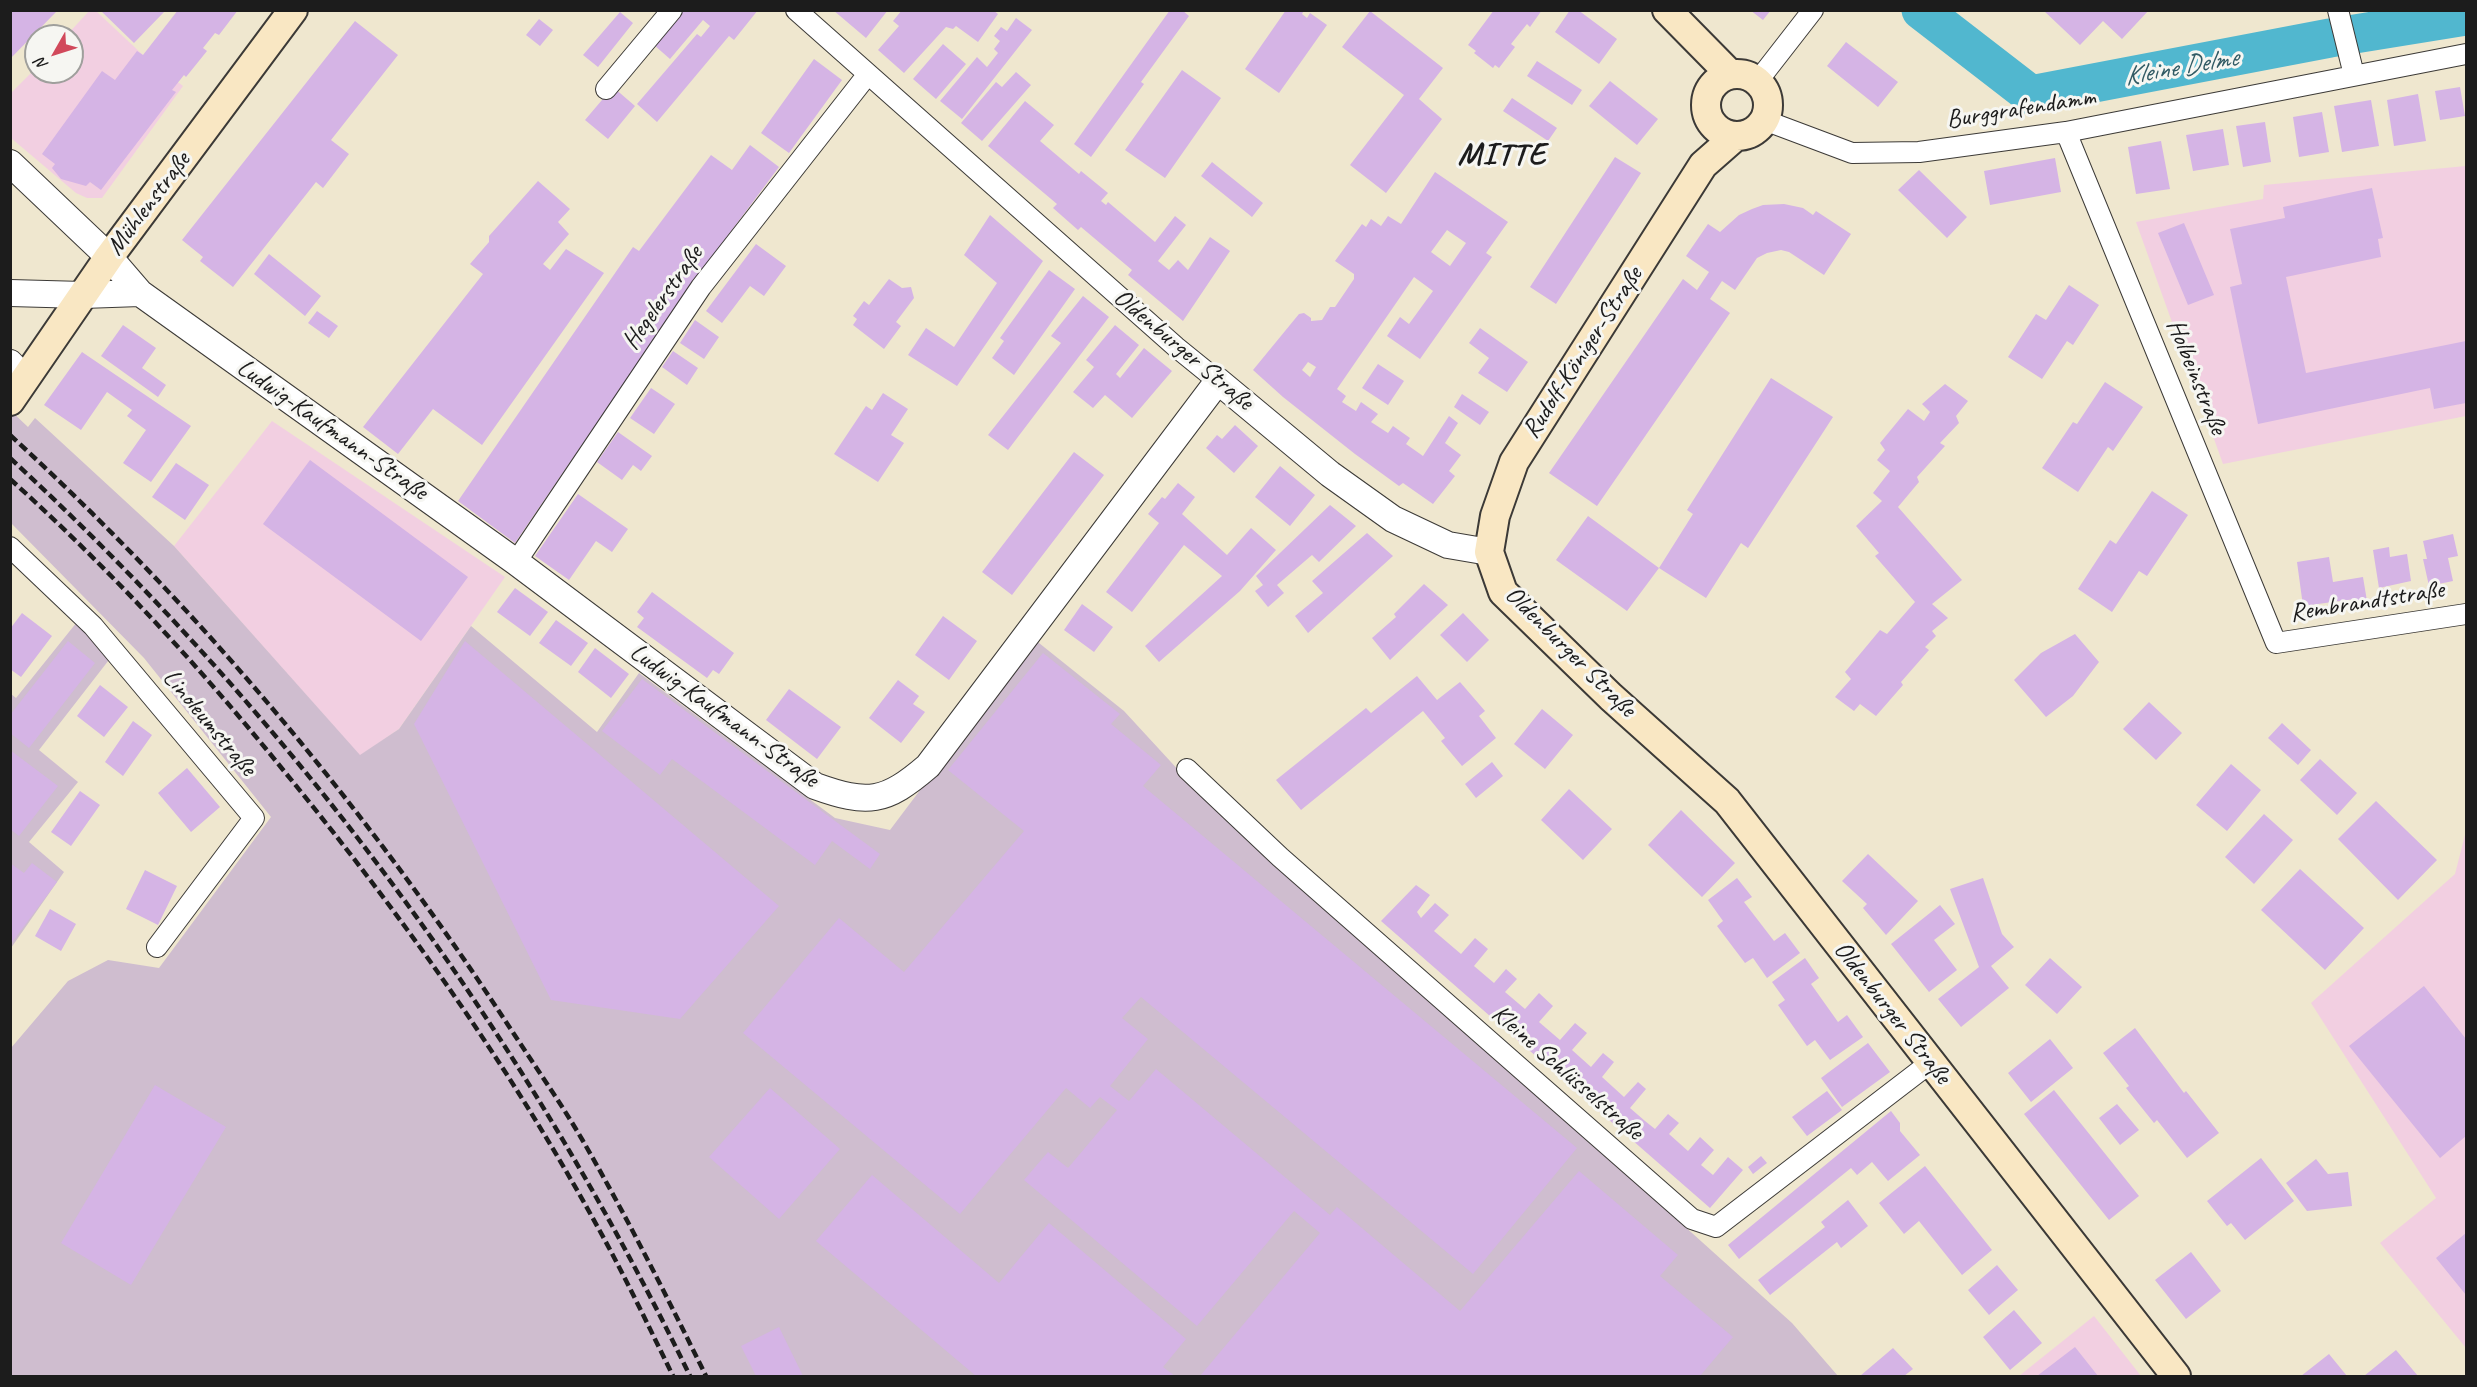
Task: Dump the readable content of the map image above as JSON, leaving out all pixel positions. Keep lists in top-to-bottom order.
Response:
{
  "streets": {
    "main road": ["Mühlenstraße", "Oldenburger Straße", "Rudolf-Königer-Straße"],
    "street": [
      "Burggrafendamm",
      "Hegelerstraße",
      "Holbeinstraße",
      "Ludwig-Kaufmann-Straße",
      "Rembrandtstraße",
      "Linoleumstraße",
      "Kleine Schlüsselstraße"
    ]
  },
  "crossings": [
    ["Burggrafendamm", "Rudolf-Königer-Straße"],
    ["Burggrafendamm", "Holbeinstraße"],
    ["Mühlenstraße", "Ludwig-Kaufmann-Straße"],
    ["Hegelerstraße", "Oldenburger Straße"],
    ["Hegelerstraße", "Ludwig-Kaufmann-Straße"],
    ["Oldenburger Straße", "Rudolf-Königer-Straße"],
    ["Oldenburger Straße", "Ludwig-Kaufmann-Straße"],
    ["Oldenburger Straße", "Kleine Schlüsselstraße"],
    ["Holbeinstraße", "Rembrandtstraße"]
  ],
  "districts": ["MITTE"],
  "water": ["Kleine Delme"],
  "north": "bottom left"
}
